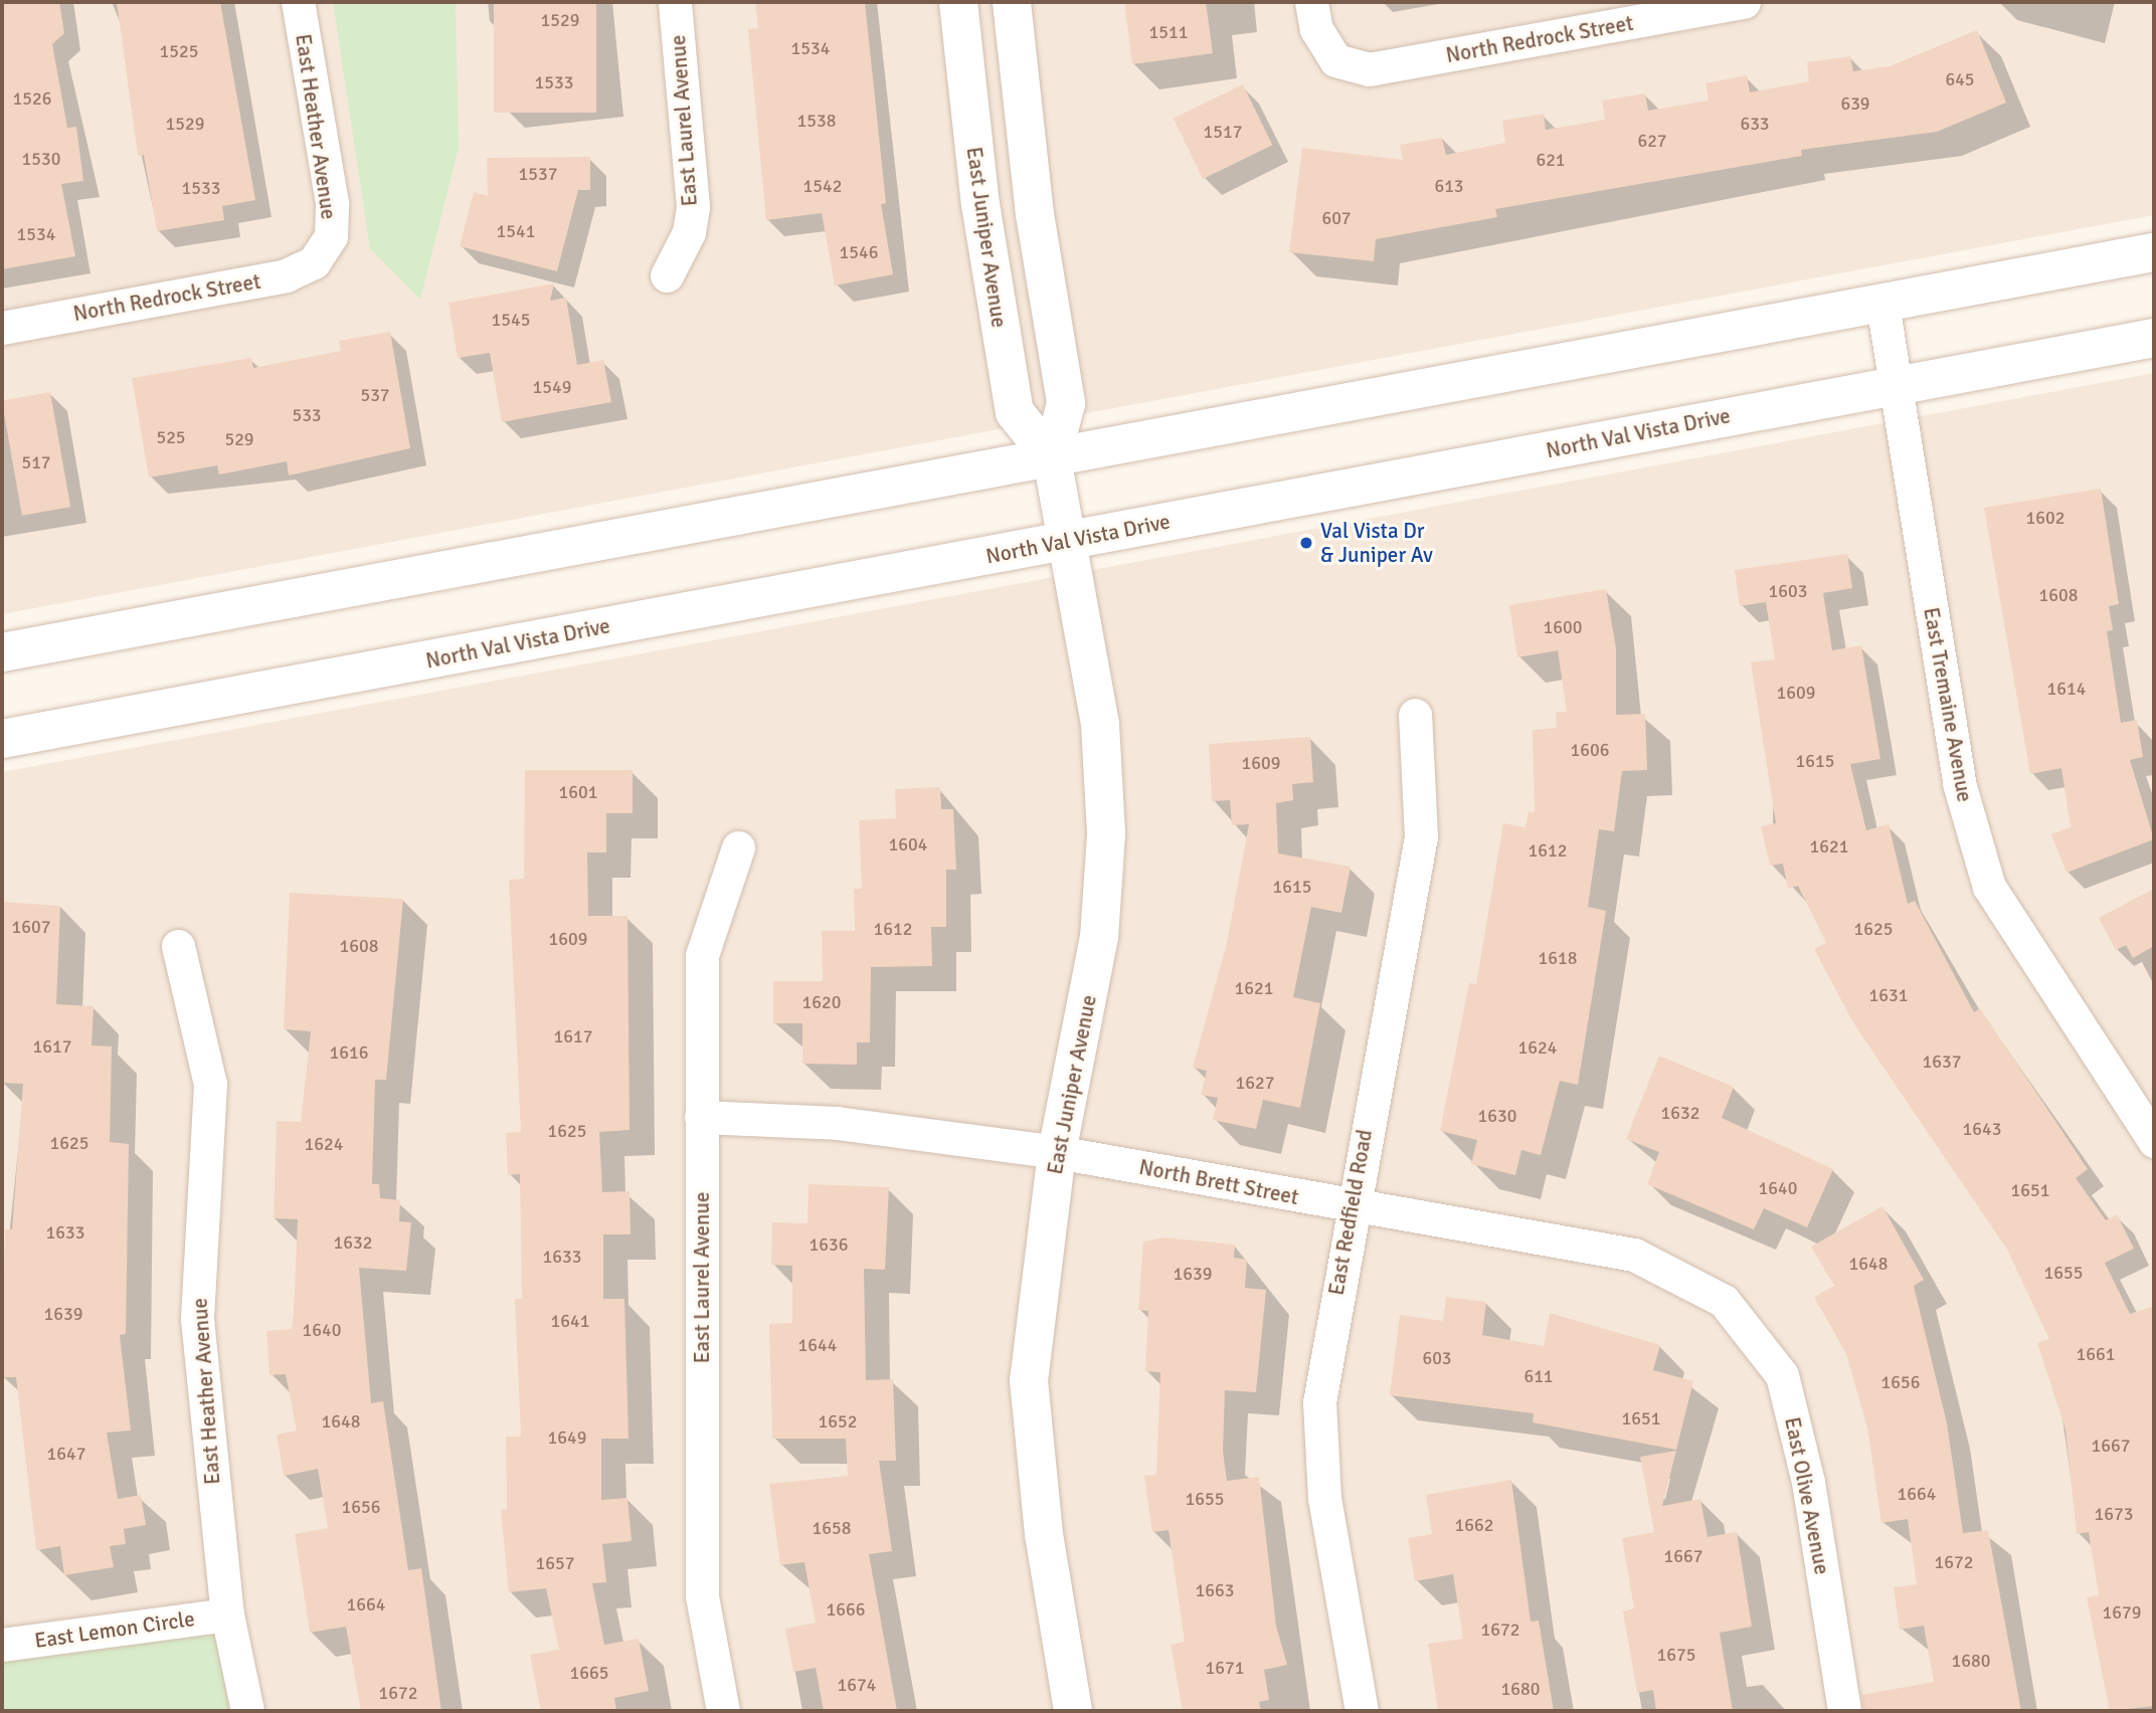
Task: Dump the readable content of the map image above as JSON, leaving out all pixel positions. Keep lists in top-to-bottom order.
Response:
{
  "streets": {
    "main road": ["East Juniper Avenue", "North Val Vista Drive"],
    "street": [
      "North Redrock Street",
      "East Laurel Avenue",
      "East Heather Avenue",
      "East Tremaine Avenue",
      "North Brett Street",
      "East Redfield Road",
      "East Olive Avenue",
      "East Lemon Circle"
    ]
  },
  "crossings": [
    ["North Redrock Street", "East Heather Avenue"],
    ["East Laurel Avenue", "North Brett Street"],
    ["East Heather Avenue", "East Lemon Circle"],
    ["East Juniper Avenue", "North Val Vista Drive"],
    ["East Juniper Avenue", "North Brett Street"],
    ["North Val Vista Drive", "East Tremaine Avenue"],
    ["North Brett Street", "East Redfield Road"],
    ["North Brett Street", "East Olive Avenue"]
  ],
  "places": ["Val Vista Dr & Juniper Av"],
  "house_numbers": [
    "1529",
    "1511",
    "1534",
    "1525",
    "645",
    "1533",
    "1526",
    "639",
    "1538",
    "1529",
    "633",
    "1517",
    "627",
    "1530",
    "621",
    "1537",
    "1542",
    "613",
    "1533",
    "607",
    "1541",
    "1534",
    "1546",
    "1545",
    "1549",
    "537",
    "533",
    "525",
    "529",
    "517",
    "1602",
    "1603",
    "1608",
    "1600",
    "1614",
    "1609",
    "1606",
    "1615",
    "1609",
    "1601",
    "1604",
    "1621",
    "1612",
    "1615",
    "1607",
    "1612",
    "1625",
    "1609",
    "1608",
    "1618",
    "1621",
    "1631",
    "1620",
    "1617",
    "1617",
    "1624",
    "1616",
    "1637",
    "1627",
    "1632",
    "1630",
    "1643",
    "1625",
    "1625",
    "1624",
    "1640",
    "1651",
    "1633",
    "1632",
    "1636",
    "1633",
    "1648",
    "1655",
    "1639",
    "1639",
    "1641",
    "1640",
    "1644",
    "1661",
    "603",
    "611",
    "1656",
    "1651",
    "1648",
    "1652",
    "1649",
    "1667",
    "1647",
    "1664",
    "1655",
    "1656",
    "1673",
    "1662",
    "1658",
    "1667",
    "1672",
    "1657",
    "1663",
    "1664",
    "1666",
    "1679",
    "1672",
    "1675",
    "1680",
    "1671",
    "1665",
    "1674",
    "1680",
    "1672"
  ]
}
